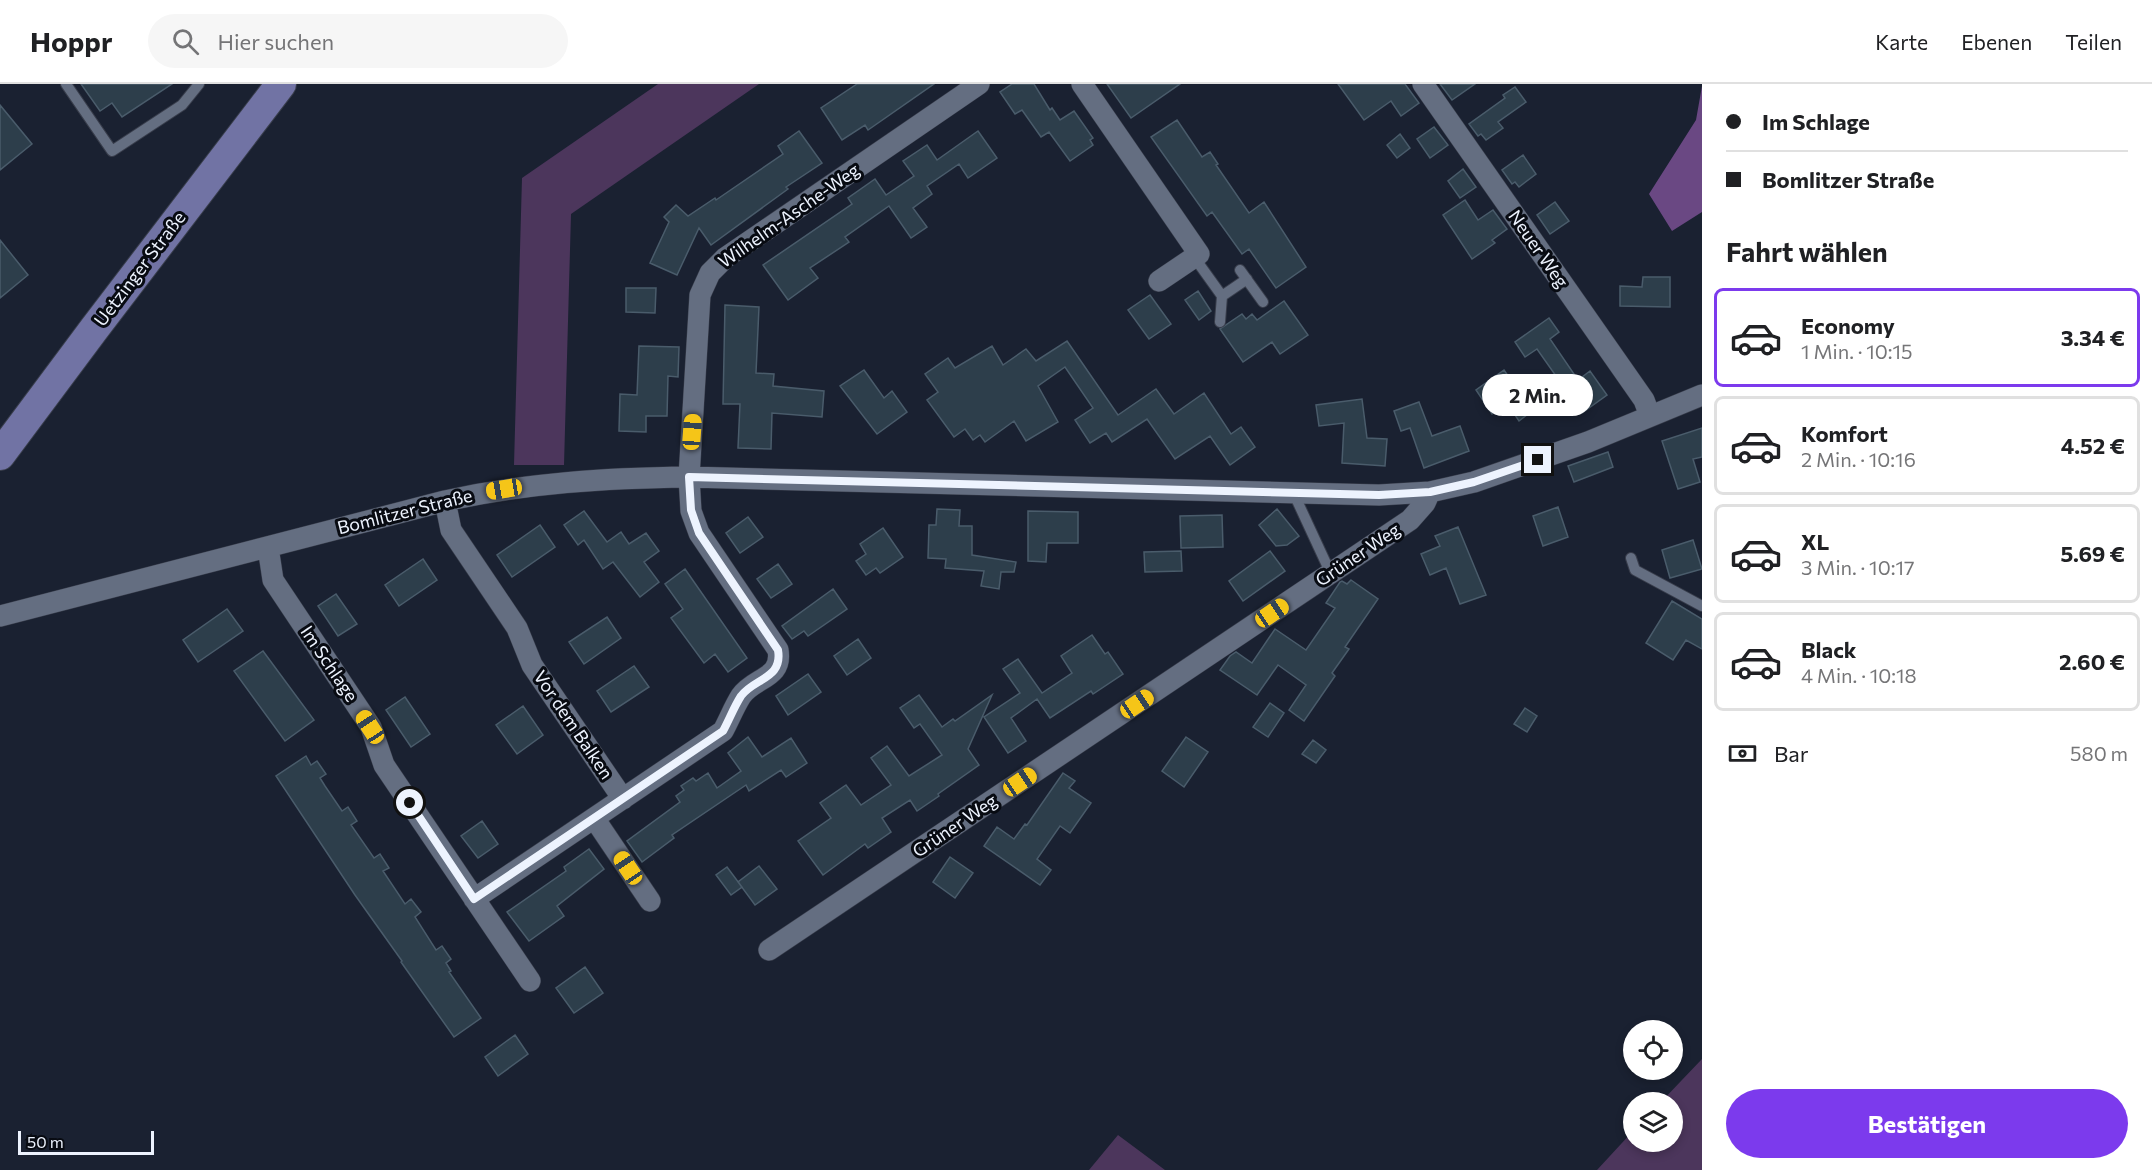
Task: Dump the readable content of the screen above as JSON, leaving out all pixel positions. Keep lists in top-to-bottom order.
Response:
{
  "streets": {
    "street": [
      "Wilhelm-Asche-Weg",
      "Neuer Weg",
      "Uetzinger Straße",
      "Bomlitzer Straße",
      "Grüner Weg",
      "Im Schlage",
      "Vor dem Balken"
    ]
  },
  "crossings": [
    ["Wilhelm-Asche-Weg", "Bomlitzer Straße"],
    ["Wilhelm-Asche-Weg", "Vor dem Balken"],
    ["Neuer Weg", "Bomlitzer Straße"],
    ["Bomlitzer Straße", "Grüner Weg"],
    ["Bomlitzer Straße", "Im Schlage"],
    ["Bomlitzer Straße", "Vor dem Balken"]
  ],
  "scale_bar": "50 m",
  "page": {
    "header": "Hoppr",
    "search": "Hier suchen",
    "nav": ["Karte", "Ebenen", "Teilen"],
    "banner": ["Im Schlage", "Bomlitzer Straße"],
    "heading": "Fahrt wählen",
    "list": [
      {
        "name": "Economy",
        "note": "1 Min. · 10:15",
        "value": "3.34 €"
      },
      {
        "name": "Komfort",
        "note": "2 Min. · 10:16",
        "value": "4.52 €"
      },
      {
        "name": "XL",
        "note": "3 Min. · 10:17",
        "value": "5.69 €"
      },
      {
        "name": "Black",
        "note": "4 Min. · 10:18",
        "value": "2.60 €"
      }
    ],
    "bubble": "2 Min.",
    "pay": ["Bar", "580 m"],
    "buttons": "Bestätigen",
    "scale": "50 m"
  }
}
